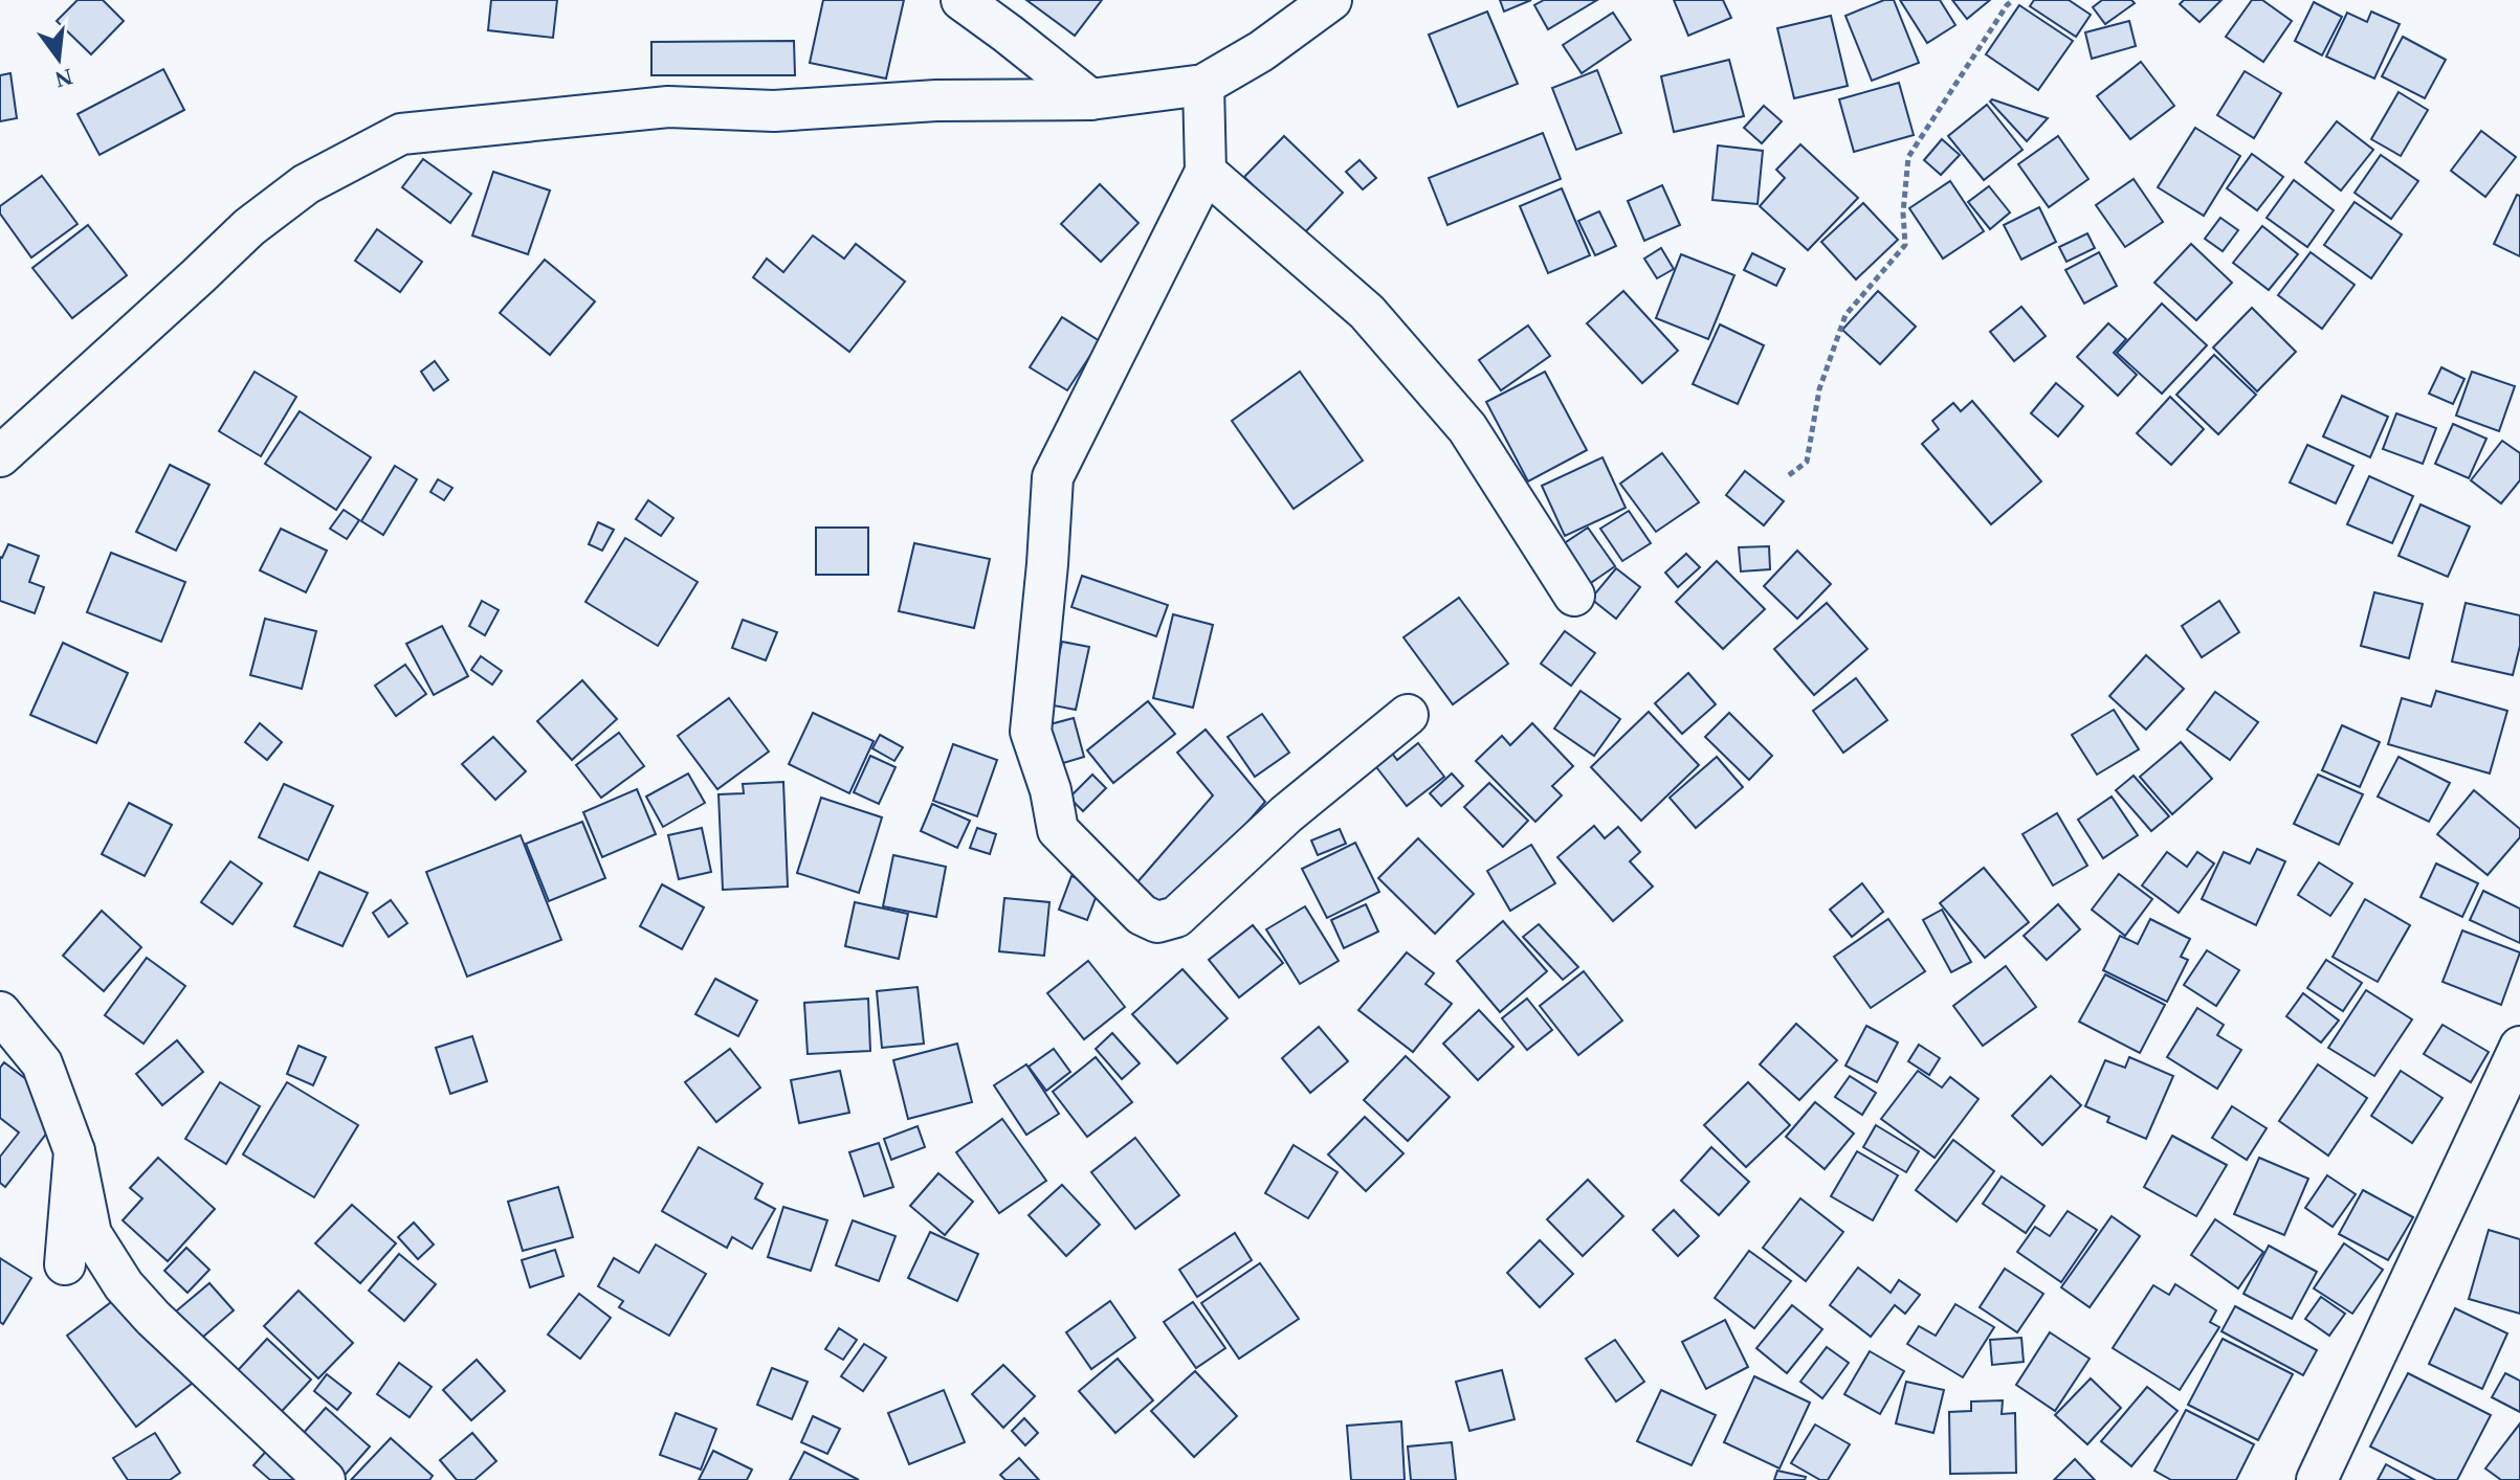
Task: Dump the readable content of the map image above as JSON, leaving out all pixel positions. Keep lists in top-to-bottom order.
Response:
{
  "north": "bottom"
}
